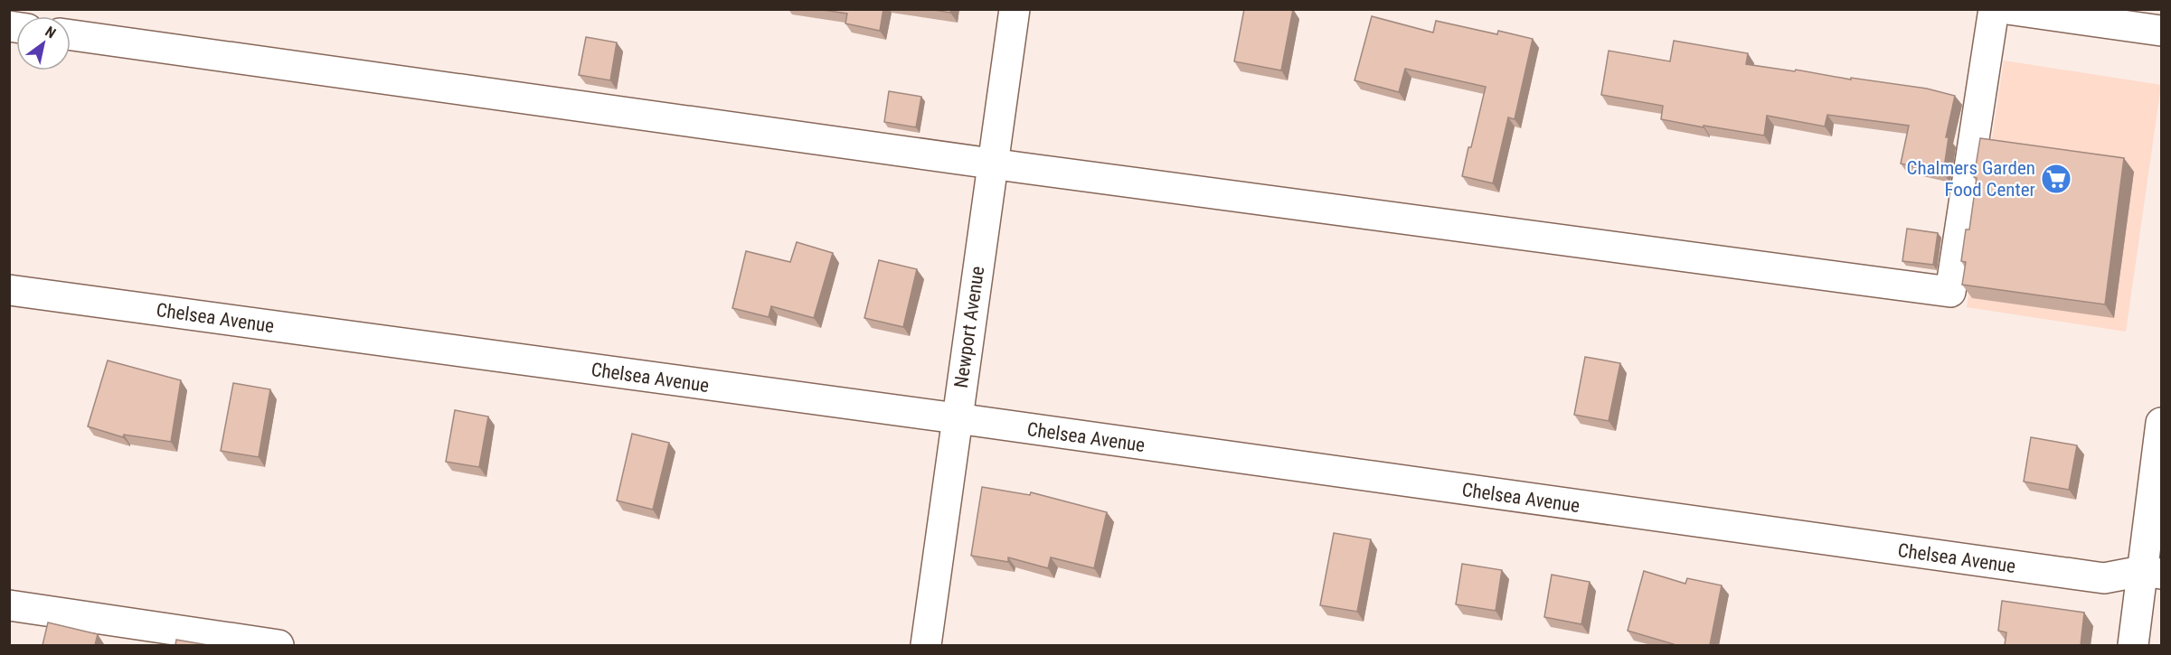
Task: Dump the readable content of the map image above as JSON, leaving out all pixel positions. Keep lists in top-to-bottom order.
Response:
{
  "streets": {
    "street": ["Chelsea Avenue", "Newport Avenue"]
  },
  "crossings": [
    ["Chelsea Avenue", "Newport Avenue"]
  ],
  "places": {
    "supermarket": ["Chalmers Garden Food Center"]
  },
  "north": "top right"
}
